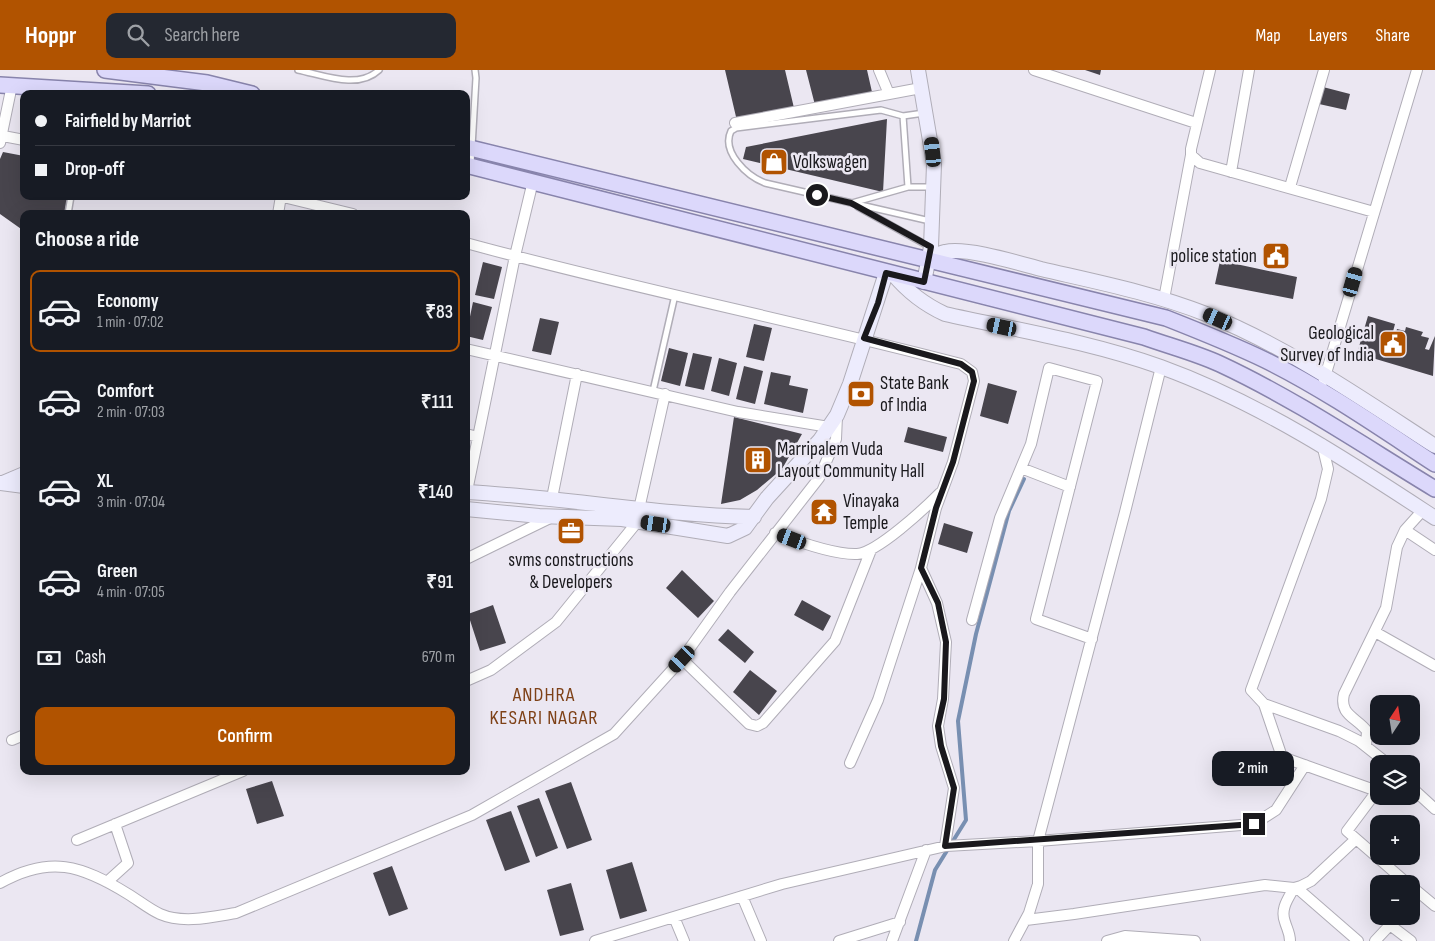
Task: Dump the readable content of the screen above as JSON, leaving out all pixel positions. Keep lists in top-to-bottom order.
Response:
{
  "districts": ["ANDHRA KESARI NAGAR"],
  "places": {
    "shop": ["Volkswagen"],
    "public building": ["police station", "Geological Survey of India"],
    "bank": ["State Bank of India"],
    "building": ["Marripalem Vuda Layout Community Hall"],
    "temple": ["Vinayaka Temple"],
    "office": ["svms constructions & Developers"]
  },
  "north": "top",
  "page": {
    "header": "Hoppr",
    "search": "Search here",
    "nav": ["Map", "Layers", "Share"],
    "banner": ["Fairfield by Marriot", "Drop-off"],
    "heading": "Choose a ride",
    "list": [
      {
        "name": "Economy",
        "note": "1 min · 07:02",
        "value": "₹83"
      },
      {
        "name": "Comfort",
        "note": "2 min · 07:03",
        "value": "₹111"
      },
      {
        "name": "XL",
        "note": "3 min · 07:04",
        "value": "₹140"
      },
      {
        "name": "Green",
        "note": "4 min · 07:05",
        "value": "₹91"
      }
    ],
    "pay": ["Cash", "670 m"],
    "map_buttons": ["+", "−"],
    "buttons": "Confirm",
    "bubble": "2 min"
  }
}
